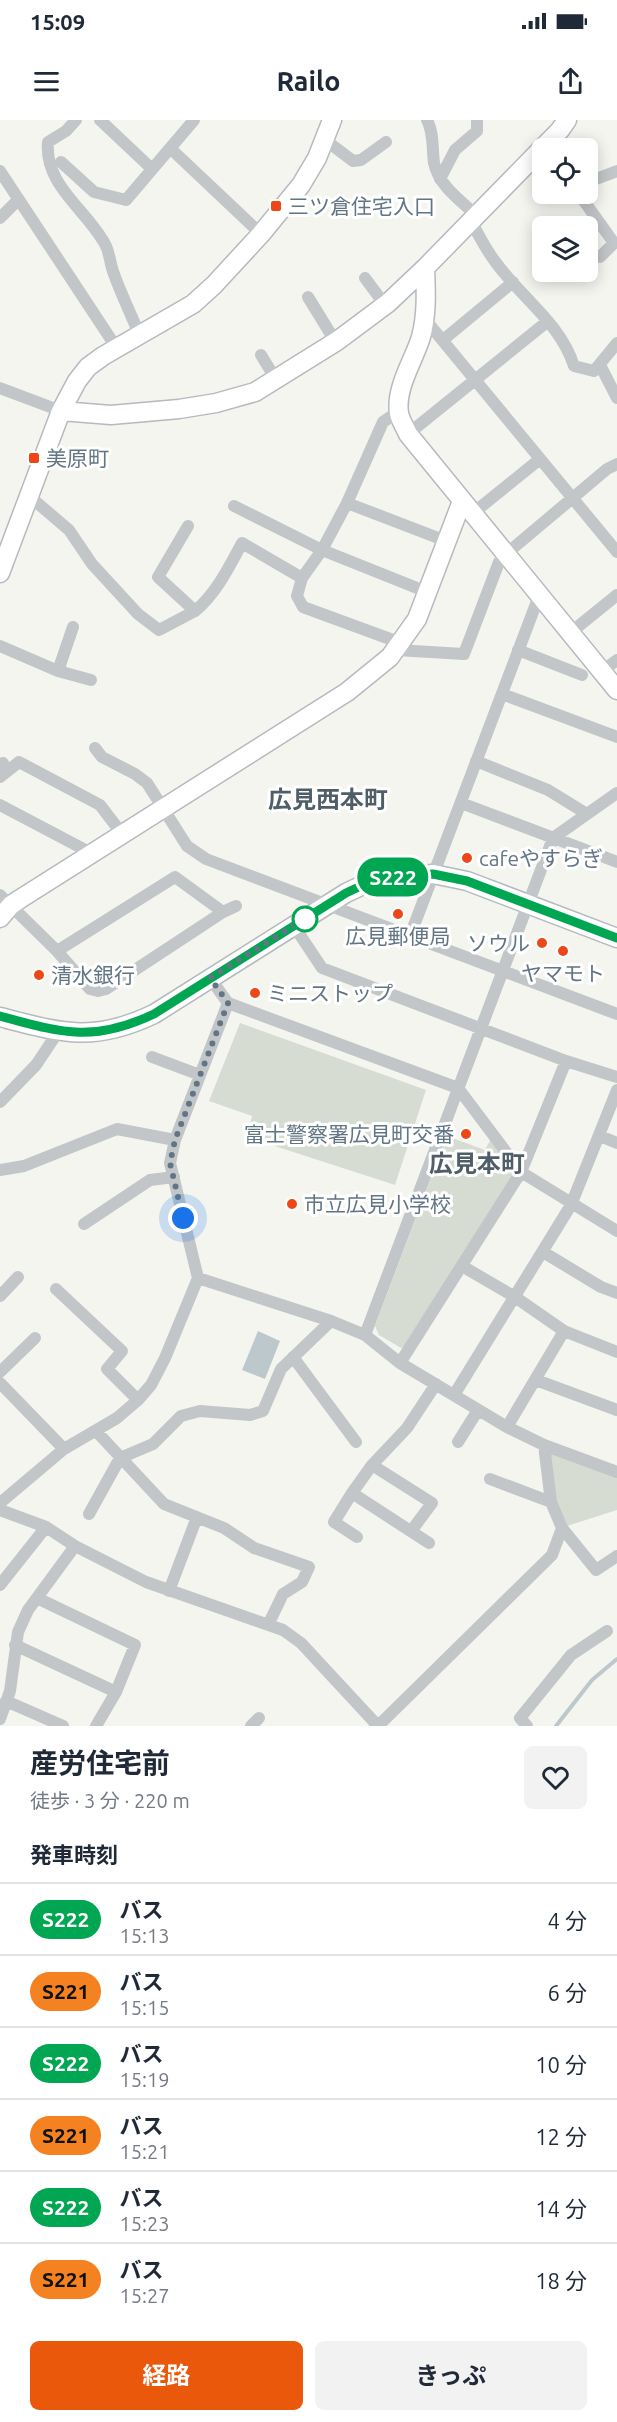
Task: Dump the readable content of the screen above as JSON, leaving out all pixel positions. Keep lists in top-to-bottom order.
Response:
{
  "districts": ["広見西本町", "広見本町"],
  "places": {
    "transit": ["三ツ倉住宅入口", "美原町"],
    "other": [
      "cafeやすらぎ",
      "広見郵便局",
      "ソウル",
      "ヤマモト",
      "清水銀行",
      "ミニストップ",
      "富士警察署広見町交番",
      "市立広見小学校"
    ]
  },
  "lines": ["bus line S222"],
  "page": {
    "status": "15:09",
    "header": "Railo",
    "on_map": "S222",
    "heading": [
      ["産労住宅前", "徒歩 · 3 分 · 220 m"],
      "発車時刻"
    ],
    "list": [
      {
        "mark": "S222",
        "name": "バス",
        "note": "15:13",
        "value": "4 分"
      },
      {
        "mark": "S221",
        "name": "バス",
        "note": "15:15",
        "value": "6 分"
      },
      {
        "mark": "S222",
        "name": "バス",
        "note": "15:19",
        "value": "10 分"
      },
      {
        "mark": "S221",
        "name": "バス",
        "note": "15:21",
        "value": "12 分"
      },
      {
        "mark": "S222",
        "name": "バス",
        "note": "15:23",
        "value": "14 分"
      },
      {
        "mark": "S221",
        "name": "バス",
        "note": "15:27",
        "value": "18 分"
      }
    ],
    "buttons": ["経路", "きっぷ"]
  }
}
